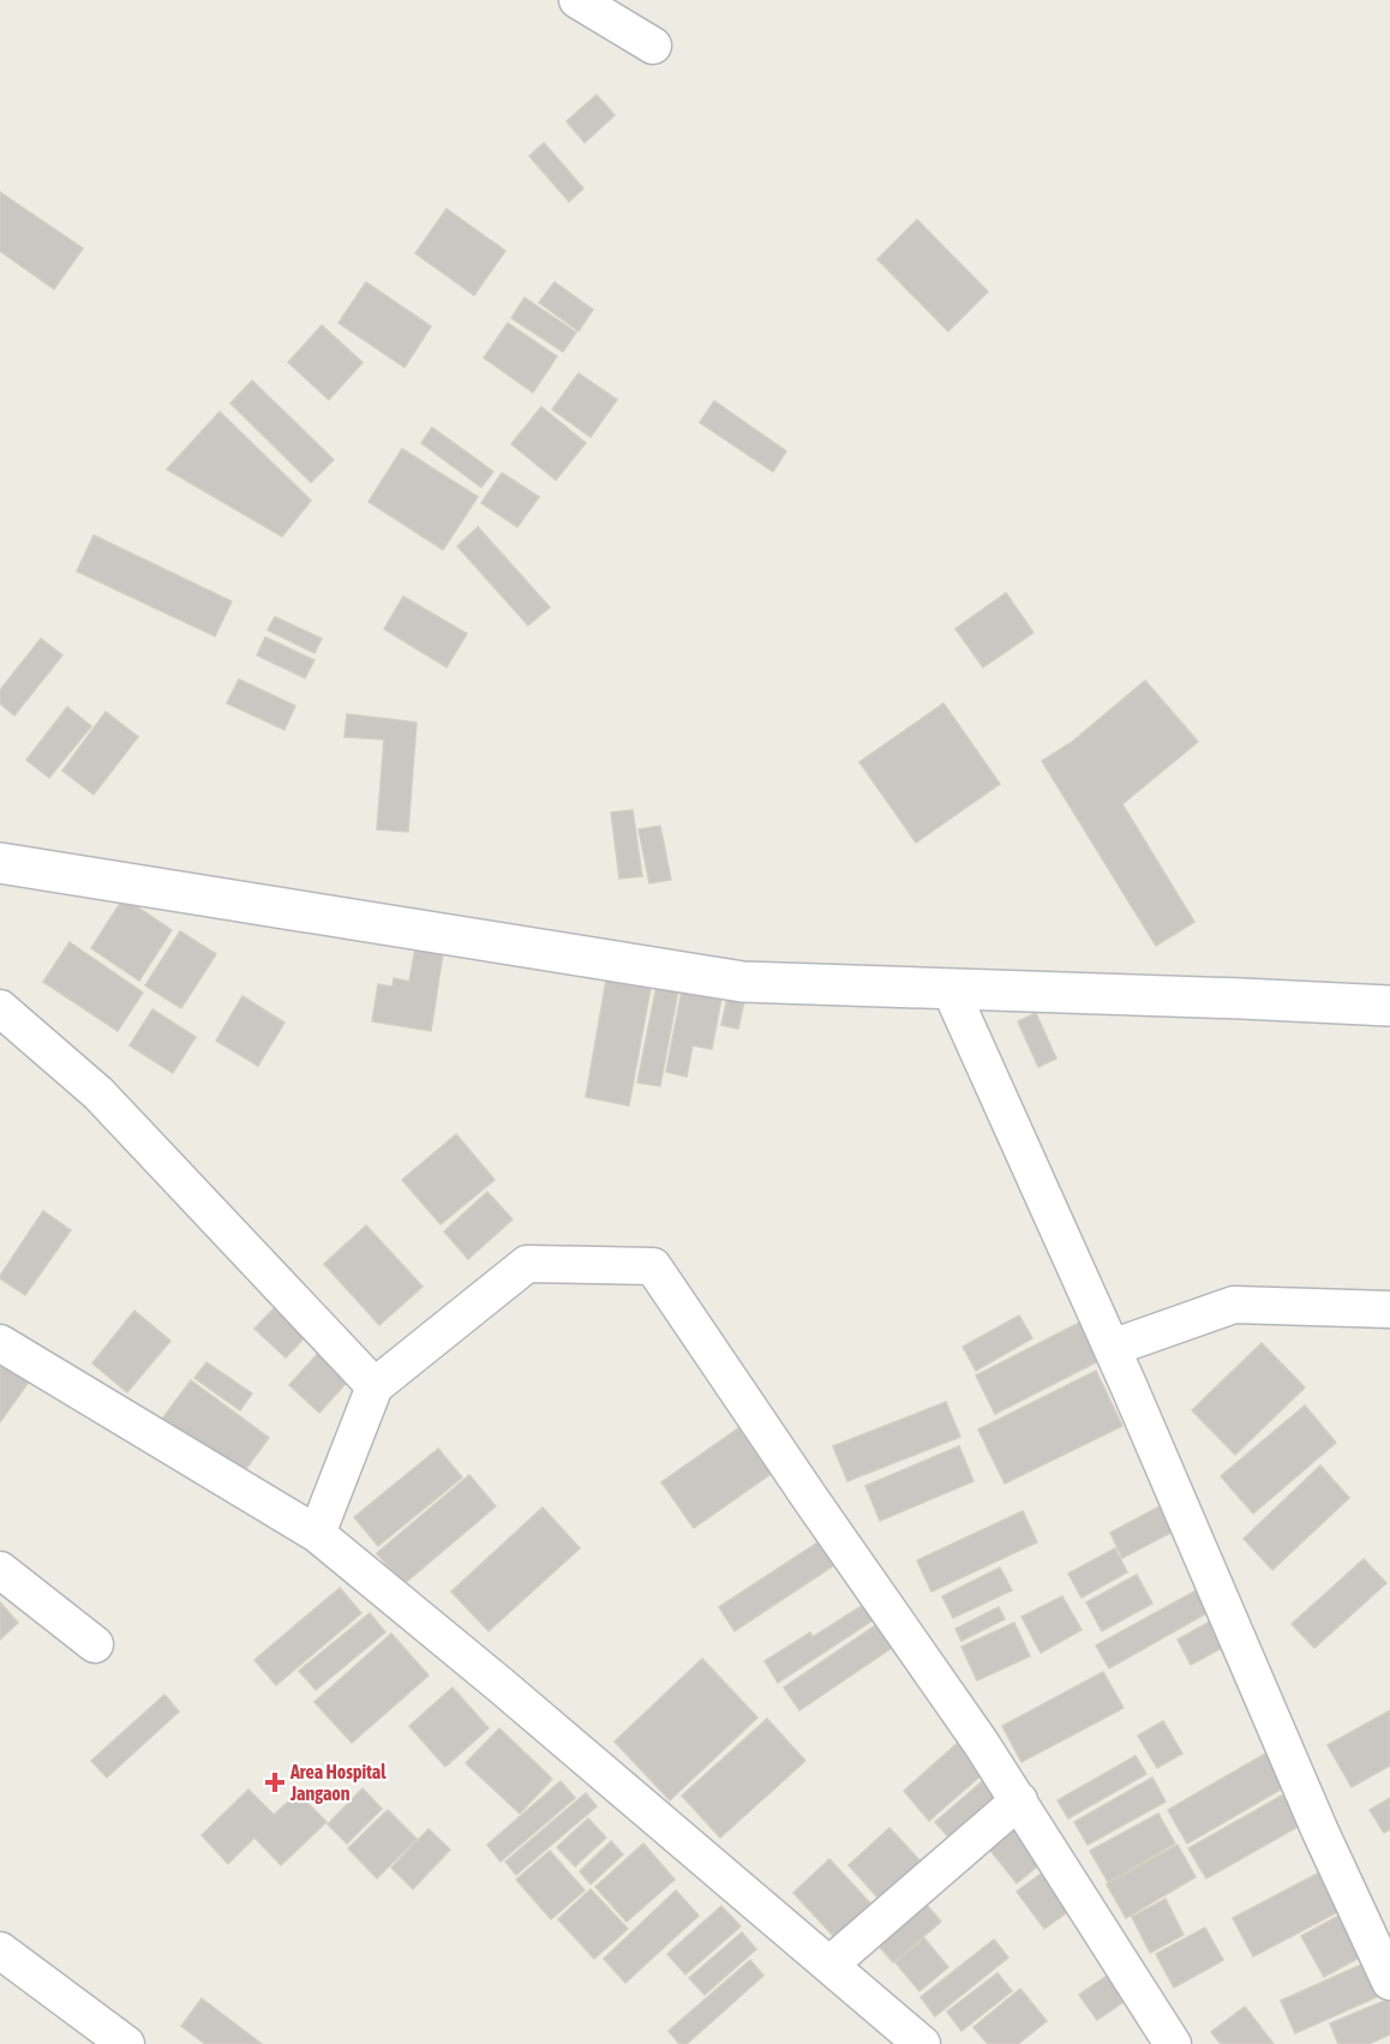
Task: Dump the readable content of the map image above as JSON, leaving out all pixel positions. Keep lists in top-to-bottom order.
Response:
{
  "places": {
    "health": ["Area Hospital Jangaon"]
  }
}
